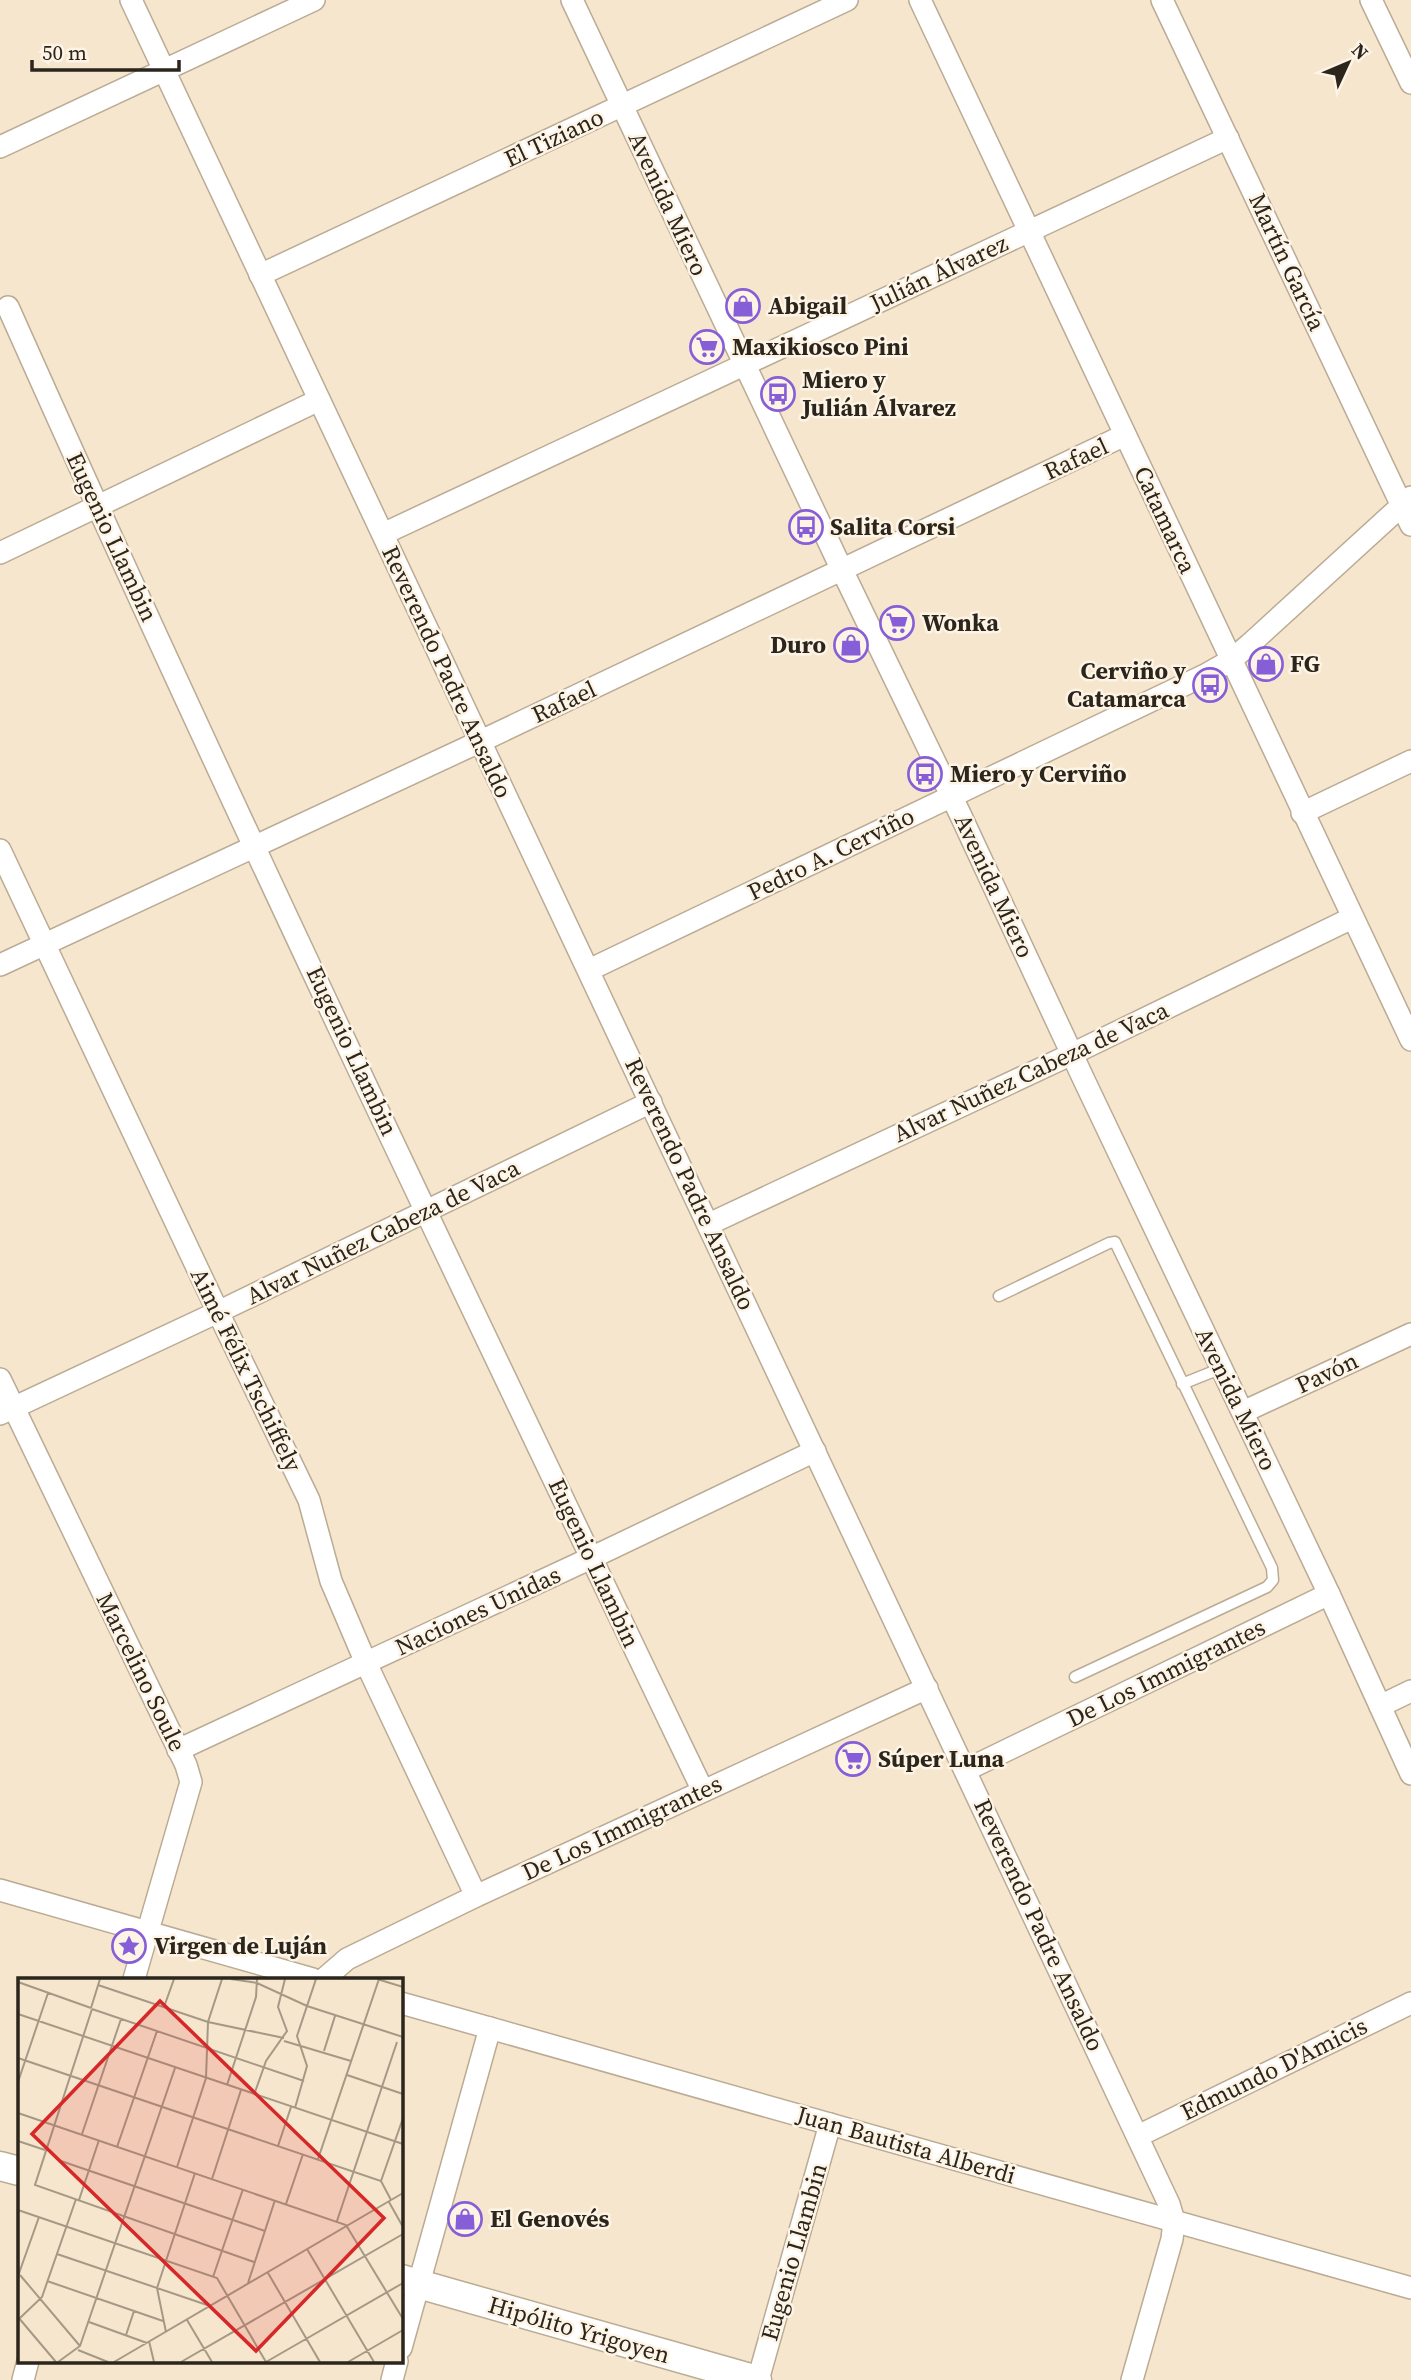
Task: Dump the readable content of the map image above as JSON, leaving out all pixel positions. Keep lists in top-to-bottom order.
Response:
{
  "streets": {
    "street": [
      "El Tiziano",
      "Avenida Miero",
      "Martín García",
      "Julián Álvarez",
      "Rafael",
      "Catamarca",
      "Eugenio Llambin",
      "Reverendo Padre Ansaldo",
      "Pedro A. Cerviño",
      "Alvar Nuñez Cabeza de Vaca",
      "Aimé Félix Tschiffely",
      "Pavón",
      "Naciones Unidas",
      "Marcelino Soule",
      "De Los Immigrantes",
      "Edmundo D'Amicis",
      "Juan Bautista Alberdi",
      "Hipólito Yrigoyen"
    ]
  },
  "crossings": [
    ["El Tiziano", "Avenida Miero"],
    ["El Tiziano", "Reverendo Padre Ansaldo"],
    ["Avenida Miero", "Julián Álvarez"],
    ["Avenida Miero", "Rafael"],
    ["Avenida Miero", "Pedro A. Cerviño"],
    ["Avenida Miero", "Alvar Nuñez Cabeza de Vaca"],
    ["Avenida Miero", "Pavón"],
    ["Avenida Miero", "De Los Immigrantes"],
    ["Martín García", "Julián Álvarez"],
    ["Martín García", "Pedro A. Cerviño"],
    ["Julián Álvarez", "Catamarca"],
    ["Julián Álvarez", "Reverendo Padre Ansaldo"],
    ["Rafael", "Catamarca"],
    ["Rafael", "Eugenio Llambin"],
    ["Rafael", "Reverendo Padre Ansaldo"],
    ["Rafael", "Aimé Félix Tschiffely"],
    ["Catamarca", "Pedro A. Cerviño"],
    ["Catamarca", "Alvar Nuñez Cabeza de Vaca"],
    ["Eugenio Llambin", "Alvar Nuñez Cabeza de Vaca"],
    ["Eugenio Llambin", "Naciones Unidas"],
    ["Eugenio Llambin", "De Los Immigrantes"],
    ["Eugenio Llambin", "Juan Bautista Alberdi"],
    ["Eugenio Llambin", "Hipólito Yrigoyen"],
    ["Reverendo Padre Ansaldo", "Pedro A. Cerviño"],
    ["Reverendo Padre Ansaldo", "Alvar Nuñez Cabeza de Vaca"],
    ["Reverendo Padre Ansaldo", "Naciones Unidas"],
    ["Reverendo Padre Ansaldo", "De Los Immigrantes"],
    ["Reverendo Padre Ansaldo", "Edmundo D'Amicis"],
    ["Reverendo Padre Ansaldo", "Juan Bautista Alberdi"],
    ["Alvar Nuñez Cabeza de Vaca", "Aimé Félix Tschiffely"],
    ["Alvar Nuñez Cabeza de Vaca", "Marcelino Soule"],
    ["Aimé Félix Tschiffely", "Naciones Unidas"],
    ["Aimé Félix Tschiffely", "De Los Immigrantes"],
    ["Naciones Unidas", "Marcelino Soule"]
  ],
  "places": {
    "shop": [
      "Abigail",
      "Duro",
      "FG",
      "El Genovés"
    ],
    "supermarket": ["Maxikiosco Pini", "Wonka", "Súper Luna"],
    "bus stop": [
      "Miero y Julián Álvarez",
      "Salita Corsi",
      "Cerviño y Catamarca",
      "Miero y Cerviño"
    ],
    "place": ["Virgen de Luján"]
  },
  "scale_bar": "50 m",
  "north": "top right"
}
